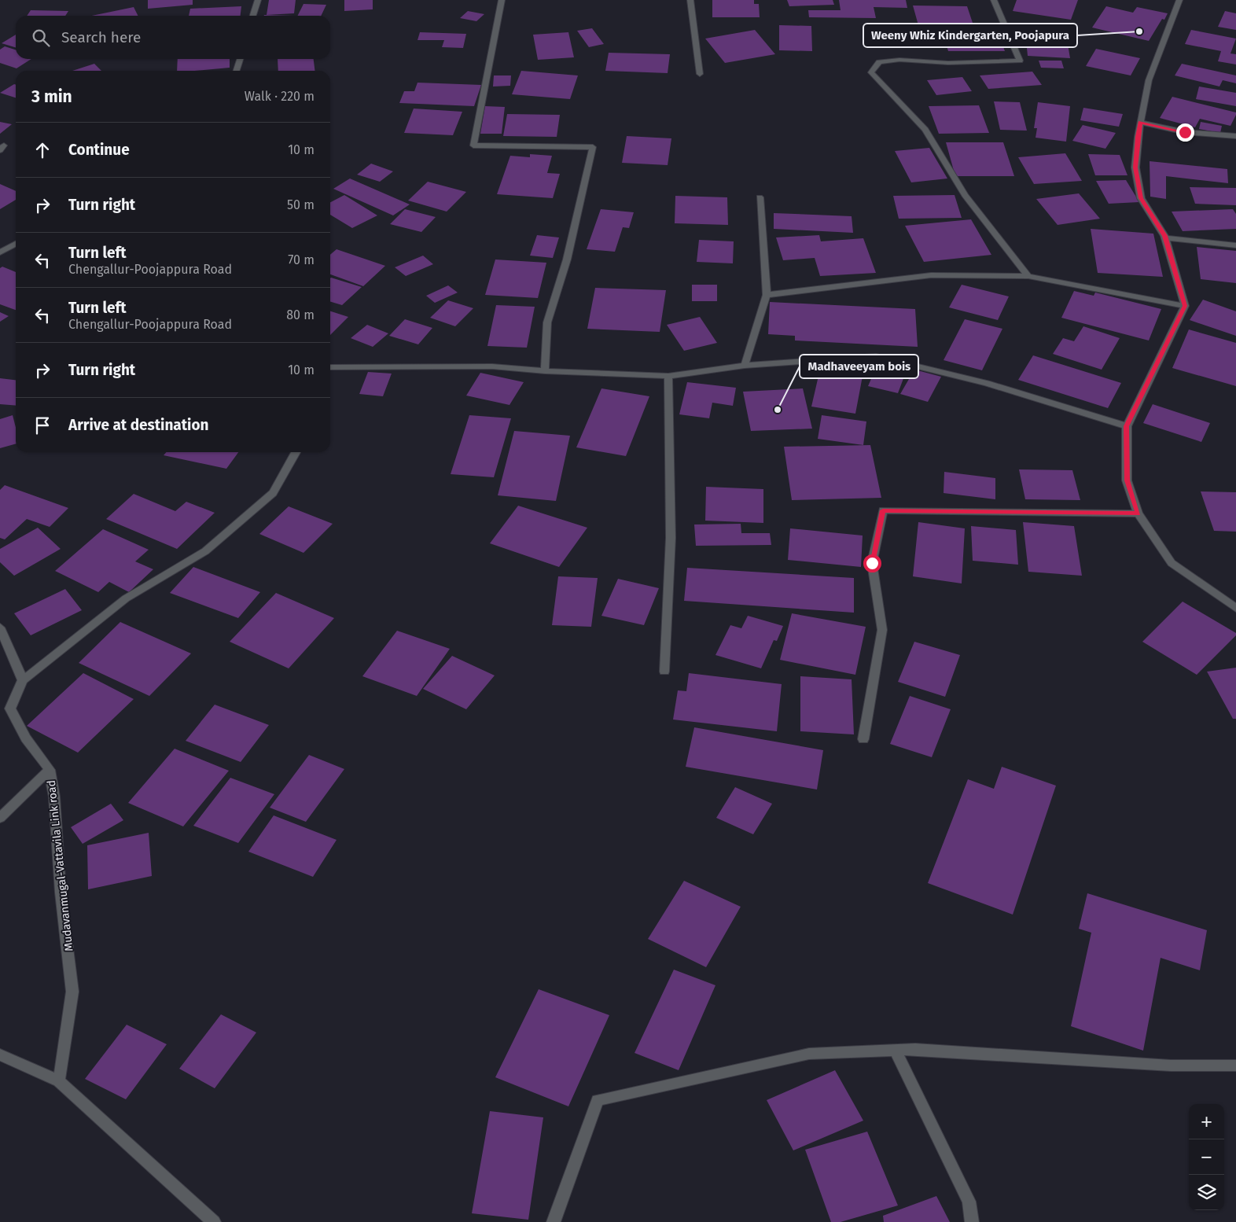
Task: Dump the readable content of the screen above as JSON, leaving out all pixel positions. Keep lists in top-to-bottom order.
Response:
{
  "streets": {
    "street": ["Mudavanmugal-Vattavila Link road"]
  },
  "places": ["Weeny Whiz Kindergarten, Poojapura", "Madhaveeyam bois"],
  "page": {
    "search": "Search here",
    "heading": ["3 min", "Walk · 220 m"],
    "list": [
      ["Continue", "10 m"],
      ["Turn right", "50 m"],
      ["Turn left", "Chengallur-Poojappura Road", "70 m"],
      ["Turn left", "Chengallur-Poojappura Road", "80 m"],
      ["Turn right", "10 m"],
      "Arrive at destination"
    ],
    "map_buttons": ["+", "−"]
  }
}
